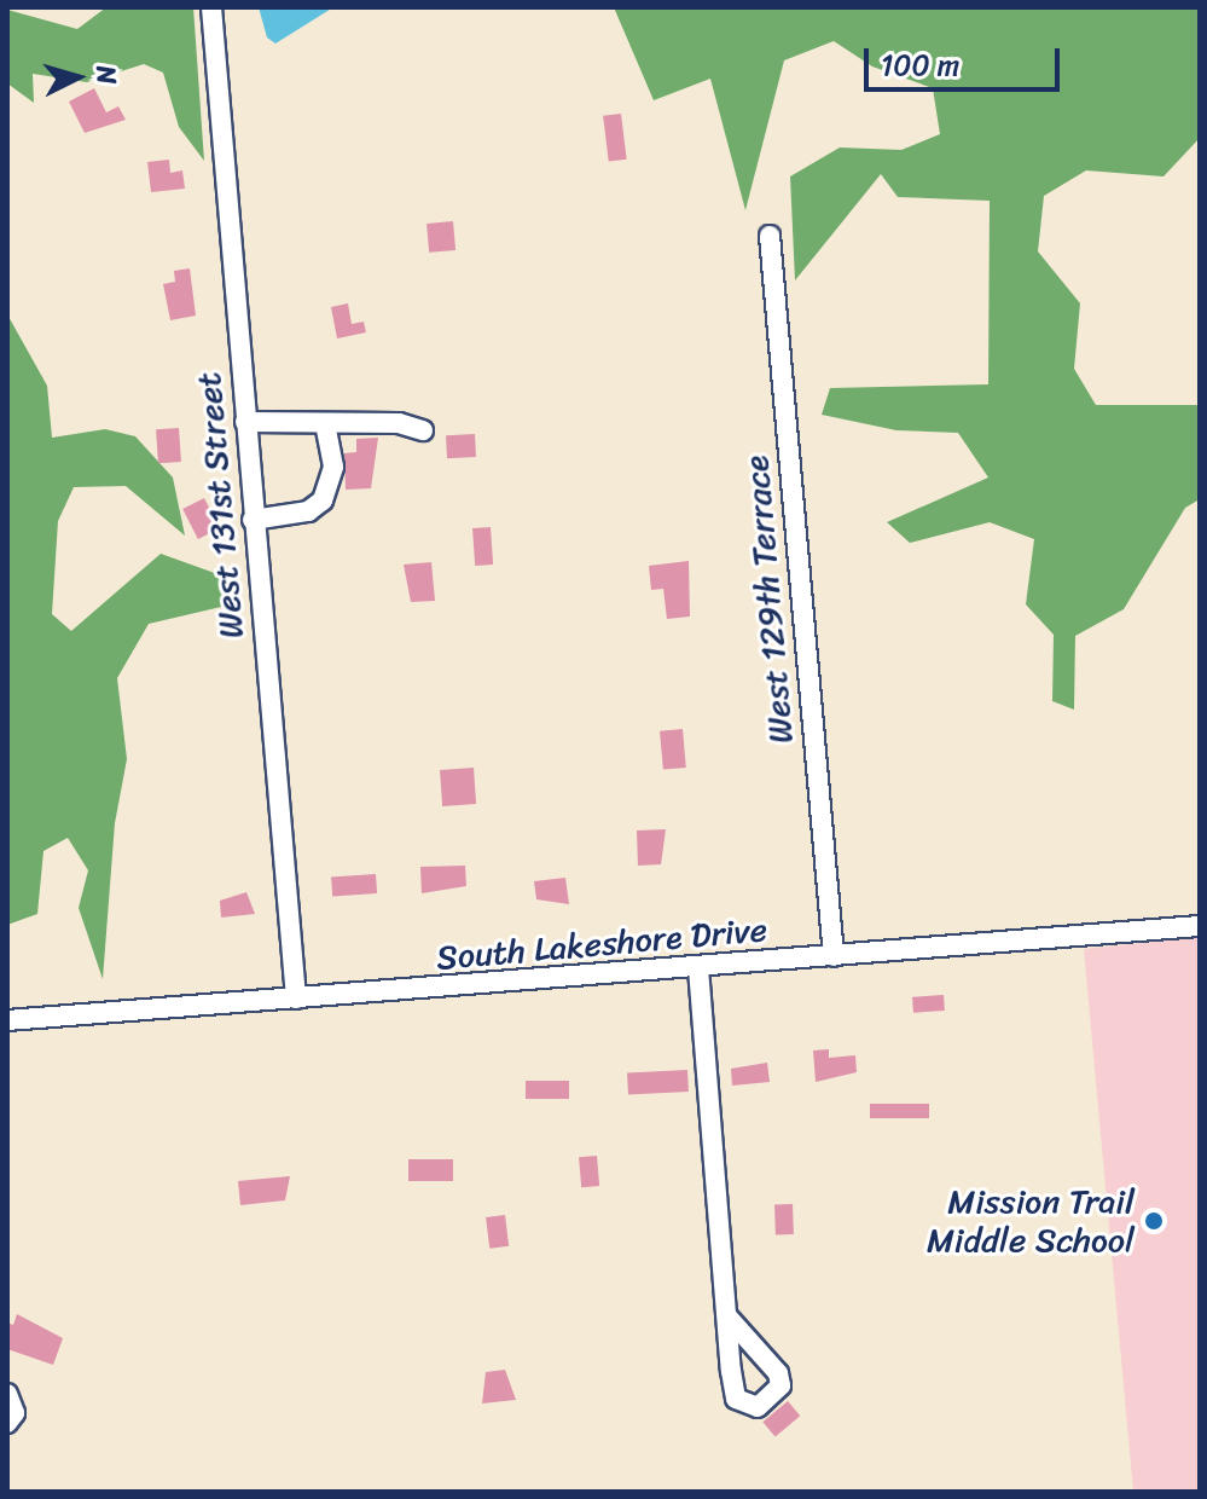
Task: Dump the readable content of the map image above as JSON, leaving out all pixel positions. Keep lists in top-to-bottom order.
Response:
{
  "streets": {
    "street": ["West 131st Street", "West 129th Terrace", "South Lakeshore Drive"]
  },
  "crossings": [
    ["West 131st Street", "South Lakeshore Drive"],
    ["West 129th Terrace", "South Lakeshore Drive"]
  ],
  "places": ["Mission Trail Middle School"],
  "scale_bar": "100 m",
  "north": "right"
}
